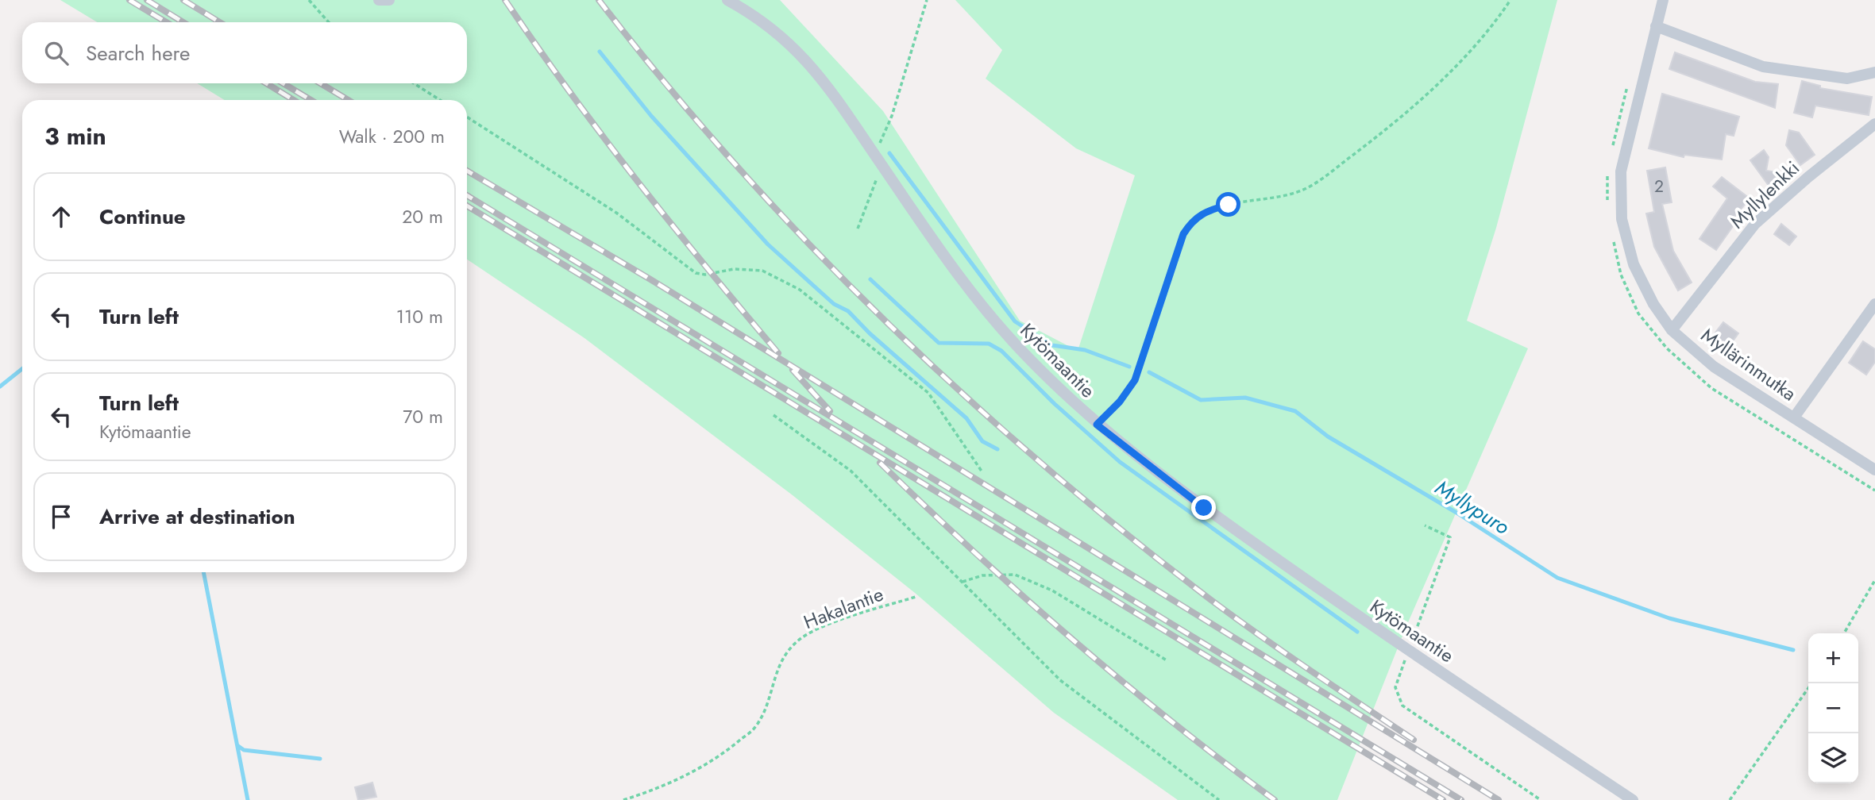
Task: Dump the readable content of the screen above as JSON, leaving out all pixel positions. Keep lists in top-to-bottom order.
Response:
{
  "streets": {
    "street": ["Myllylenkki", "Kytömaantie", "Myllärinmutka"],
    "path": ["Hakalantie"]
  },
  "crossings": [
    ["Myllylenkki", "Myllärinmutka"]
  ],
  "water": ["Myllypuro"],
  "house_numbers": ["2"],
  "page": {
    "search": "Search here",
    "heading": ["3 min", "Walk · 200 m"],
    "list": [
      ["Continue", "20 m"],
      ["Turn left", "110 m"],
      ["Turn left", "Kytömaantie", "70 m"],
      "Arrive at destination"
    ],
    "map_buttons": ["+", "−"]
  }
}
